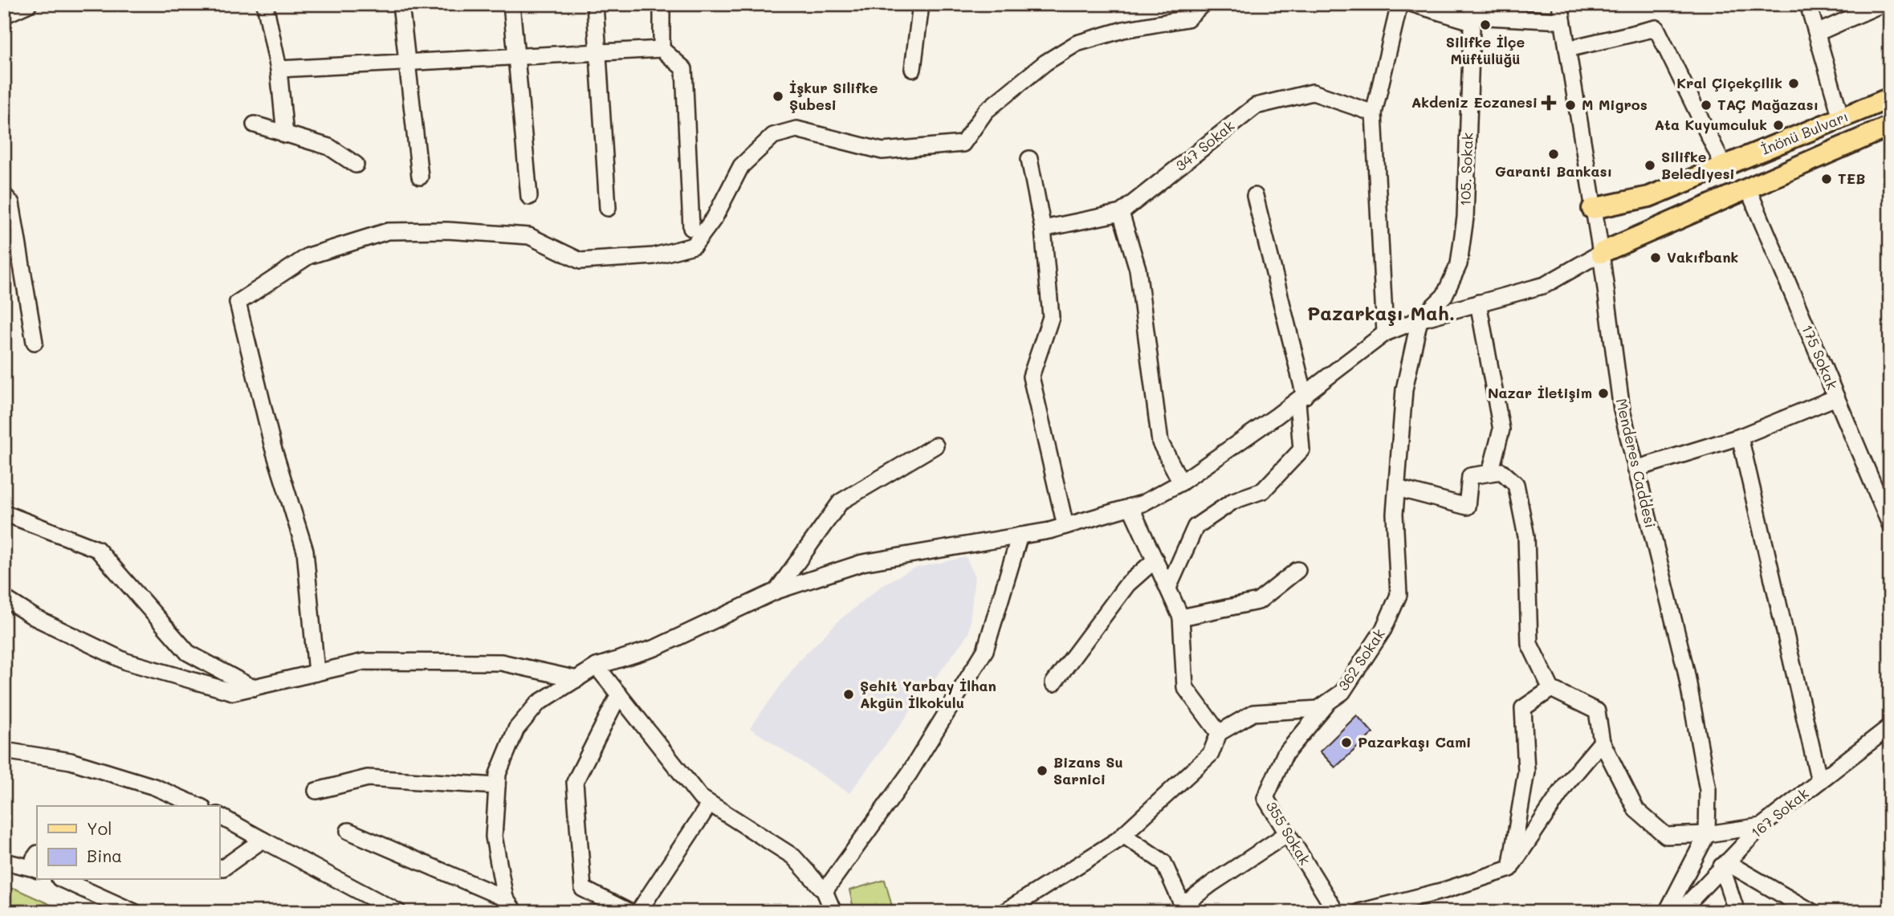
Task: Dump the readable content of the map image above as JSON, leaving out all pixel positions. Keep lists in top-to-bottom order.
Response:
{
  "streets": {
    "main road": ["İnönü Bulvarı"],
    "street": [
      "347 Sokak",
      "105. Sokak",
      "175 Sokak",
      "Menderes Caddesi",
      "362 Sokak",
      "167 Sokak",
      "355 Sokak"
    ]
  },
  "crossings": [
    ["İnönü Bulvarı", "175 Sokak"],
    ["İnönü Bulvarı", "Menderes Caddesi"],
    ["105. Sokak", "362 Sokak"],
    ["362 Sokak", "355 Sokak"]
  ],
  "districts": ["Pazarkaşı Mah."],
  "places": {
    "other": [
      "Silifke İlçe Müftülüğü",
      "Kral Çiçekçilik",
      "İşkur Silifke Şubesi",
      "M Migros",
      "TAÇ Mağazası",
      "Ata Kuyumculuk",
      "Garanti Bankası",
      "Silifke Belediyesi",
      "TEB",
      "Vakıfbank",
      "Nazar İletişim",
      "Şehit Yarbay İlhan Akgün İlkokulu",
      "Pazarkaşı Cami",
      "Bizans Su Sarnici"
    ],
    "health": ["Akdeniz Eczanesi"]
  },
  "legend": ["Yol", "Bina"]
}
